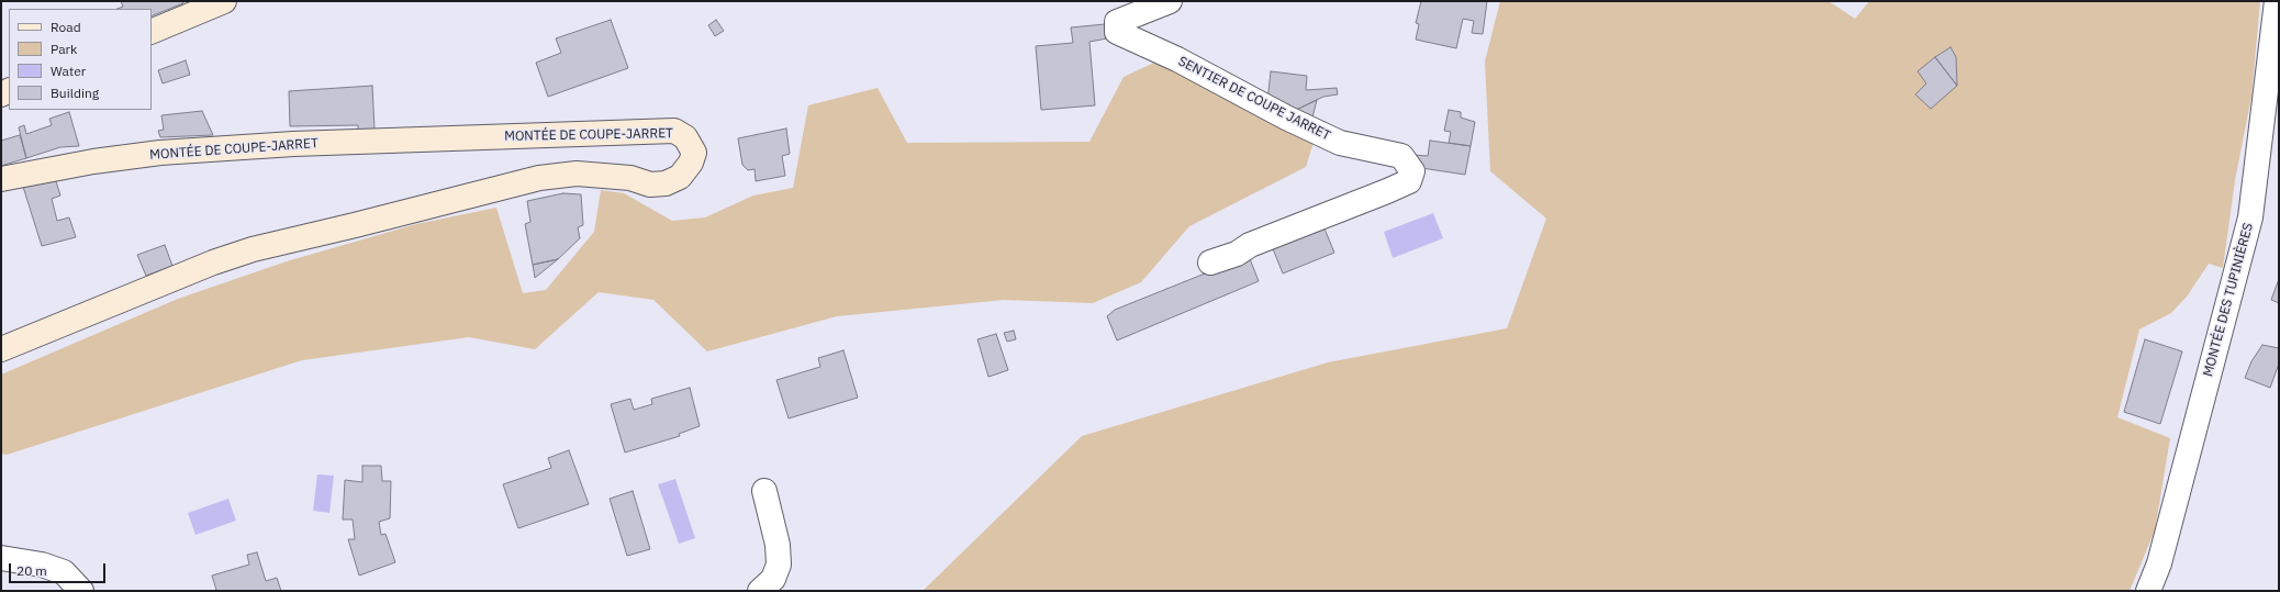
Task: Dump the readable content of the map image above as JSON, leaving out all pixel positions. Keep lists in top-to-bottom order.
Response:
{
  "streets": {
    "main road": ["MONTÉE DE COUPE-JARRET"],
    "street": ["SENTIER DE COUPE JARRET", "MONTÉE DES TUPINIÈRES"]
  },
  "legend": [
    "Road",
    "Park",
    "Water",
    "Building"
  ],
  "scale_bar": "20 m"
}
